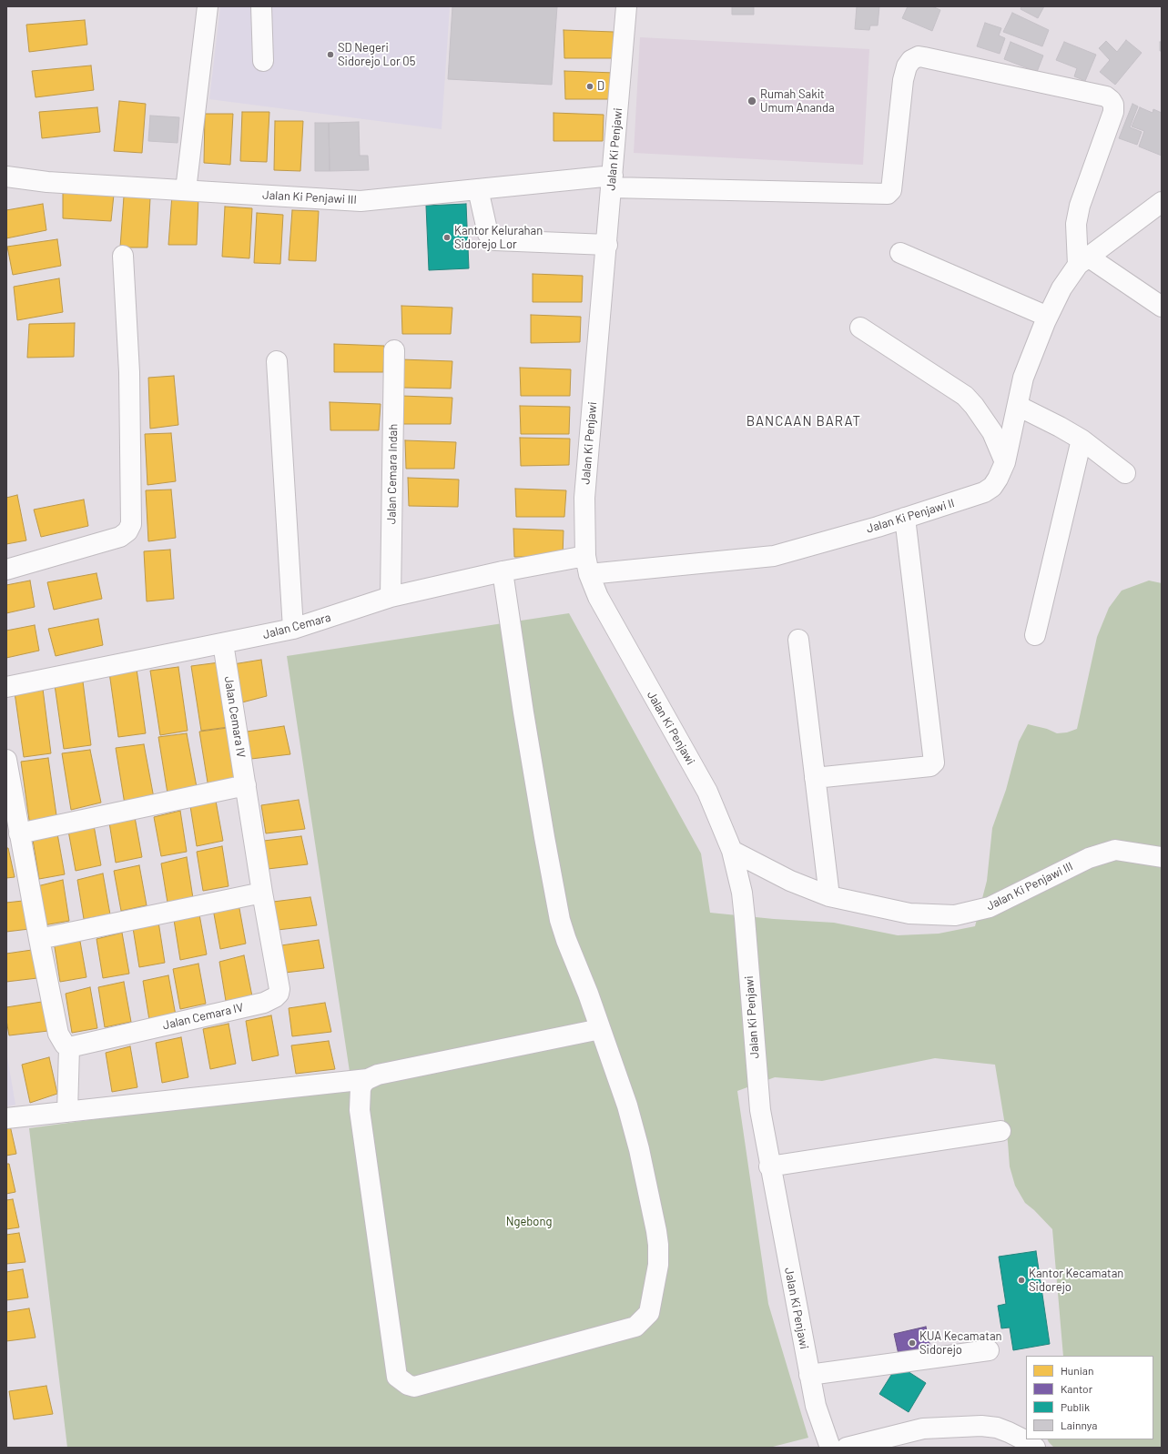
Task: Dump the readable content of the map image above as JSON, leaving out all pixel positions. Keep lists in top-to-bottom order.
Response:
{
  "streets": {
    "street": [
      "Jalan Ki Penjawi",
      "Jalan Ki Penjawi III",
      "Jalan Cemara Indah",
      "Jalan Ki Penjawi II",
      "Jalan Cemara",
      "Jalan Cemara IV"
    ]
  },
  "crossings": [
    ["Jalan Ki Penjawi", "Jalan Ki Penjawi III"],
    ["Jalan Ki Penjawi", "Jalan Ki Penjawi II"],
    ["Jalan Ki Penjawi", "Jalan Cemara"],
    ["Jalan Ki Penjawi III", "Jalan Ki Penjawi II"],
    ["Jalan Cemara Indah", "Jalan Cemara"],
    ["Jalan Ki Penjawi II", "Jalan Cemara"],
    ["Jalan Cemara", "Jalan Cemara IV"]
  ],
  "districts": ["BANCAAN BARAT"],
  "parks": ["Ngebong"],
  "places": [
    "SD Negeri Sidorejo Lor 05",
    "D",
    "Rumah Sakit Umum Ananda",
    "Kantor Kelurahan Sidorejo Lor",
    "Kantor Kecamatan Sidorejo",
    "KUA Kecamatan Sidorejo"
  ],
  "legend": [
    "Hunian",
    "Kantor",
    "Publik",
    "Lainnya"
  ]
}
